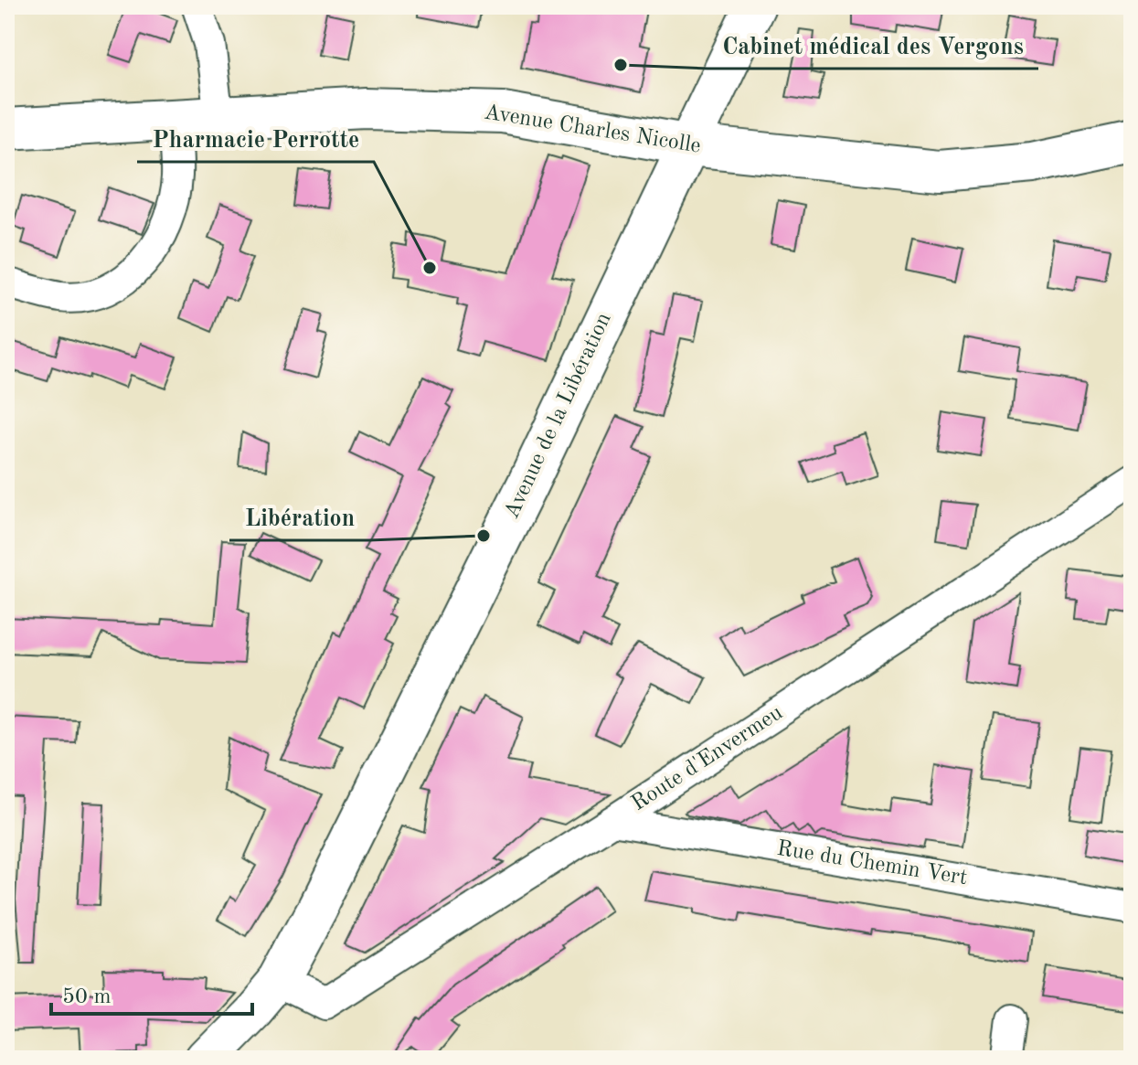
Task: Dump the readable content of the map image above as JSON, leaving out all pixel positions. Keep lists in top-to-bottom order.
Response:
{
  "streets": {
    "main road": ["Avenue Charles Nicolle", "Avenue de la Libération"],
    "street": ["Route d'Envermeu", "Rue du Chemin Vert"]
  },
  "crossings": [
    ["Avenue Charles Nicolle", "Avenue de la Libération"],
    ["Avenue de la Libération", "Route d'Envermeu"],
    ["Route d'Envermeu", "Rue du Chemin Vert"]
  ],
  "places": ["Cabinet médical des Vergons", "Pharmacie Perrotte", "Libération"],
  "scale_bar": "50 m"
}
